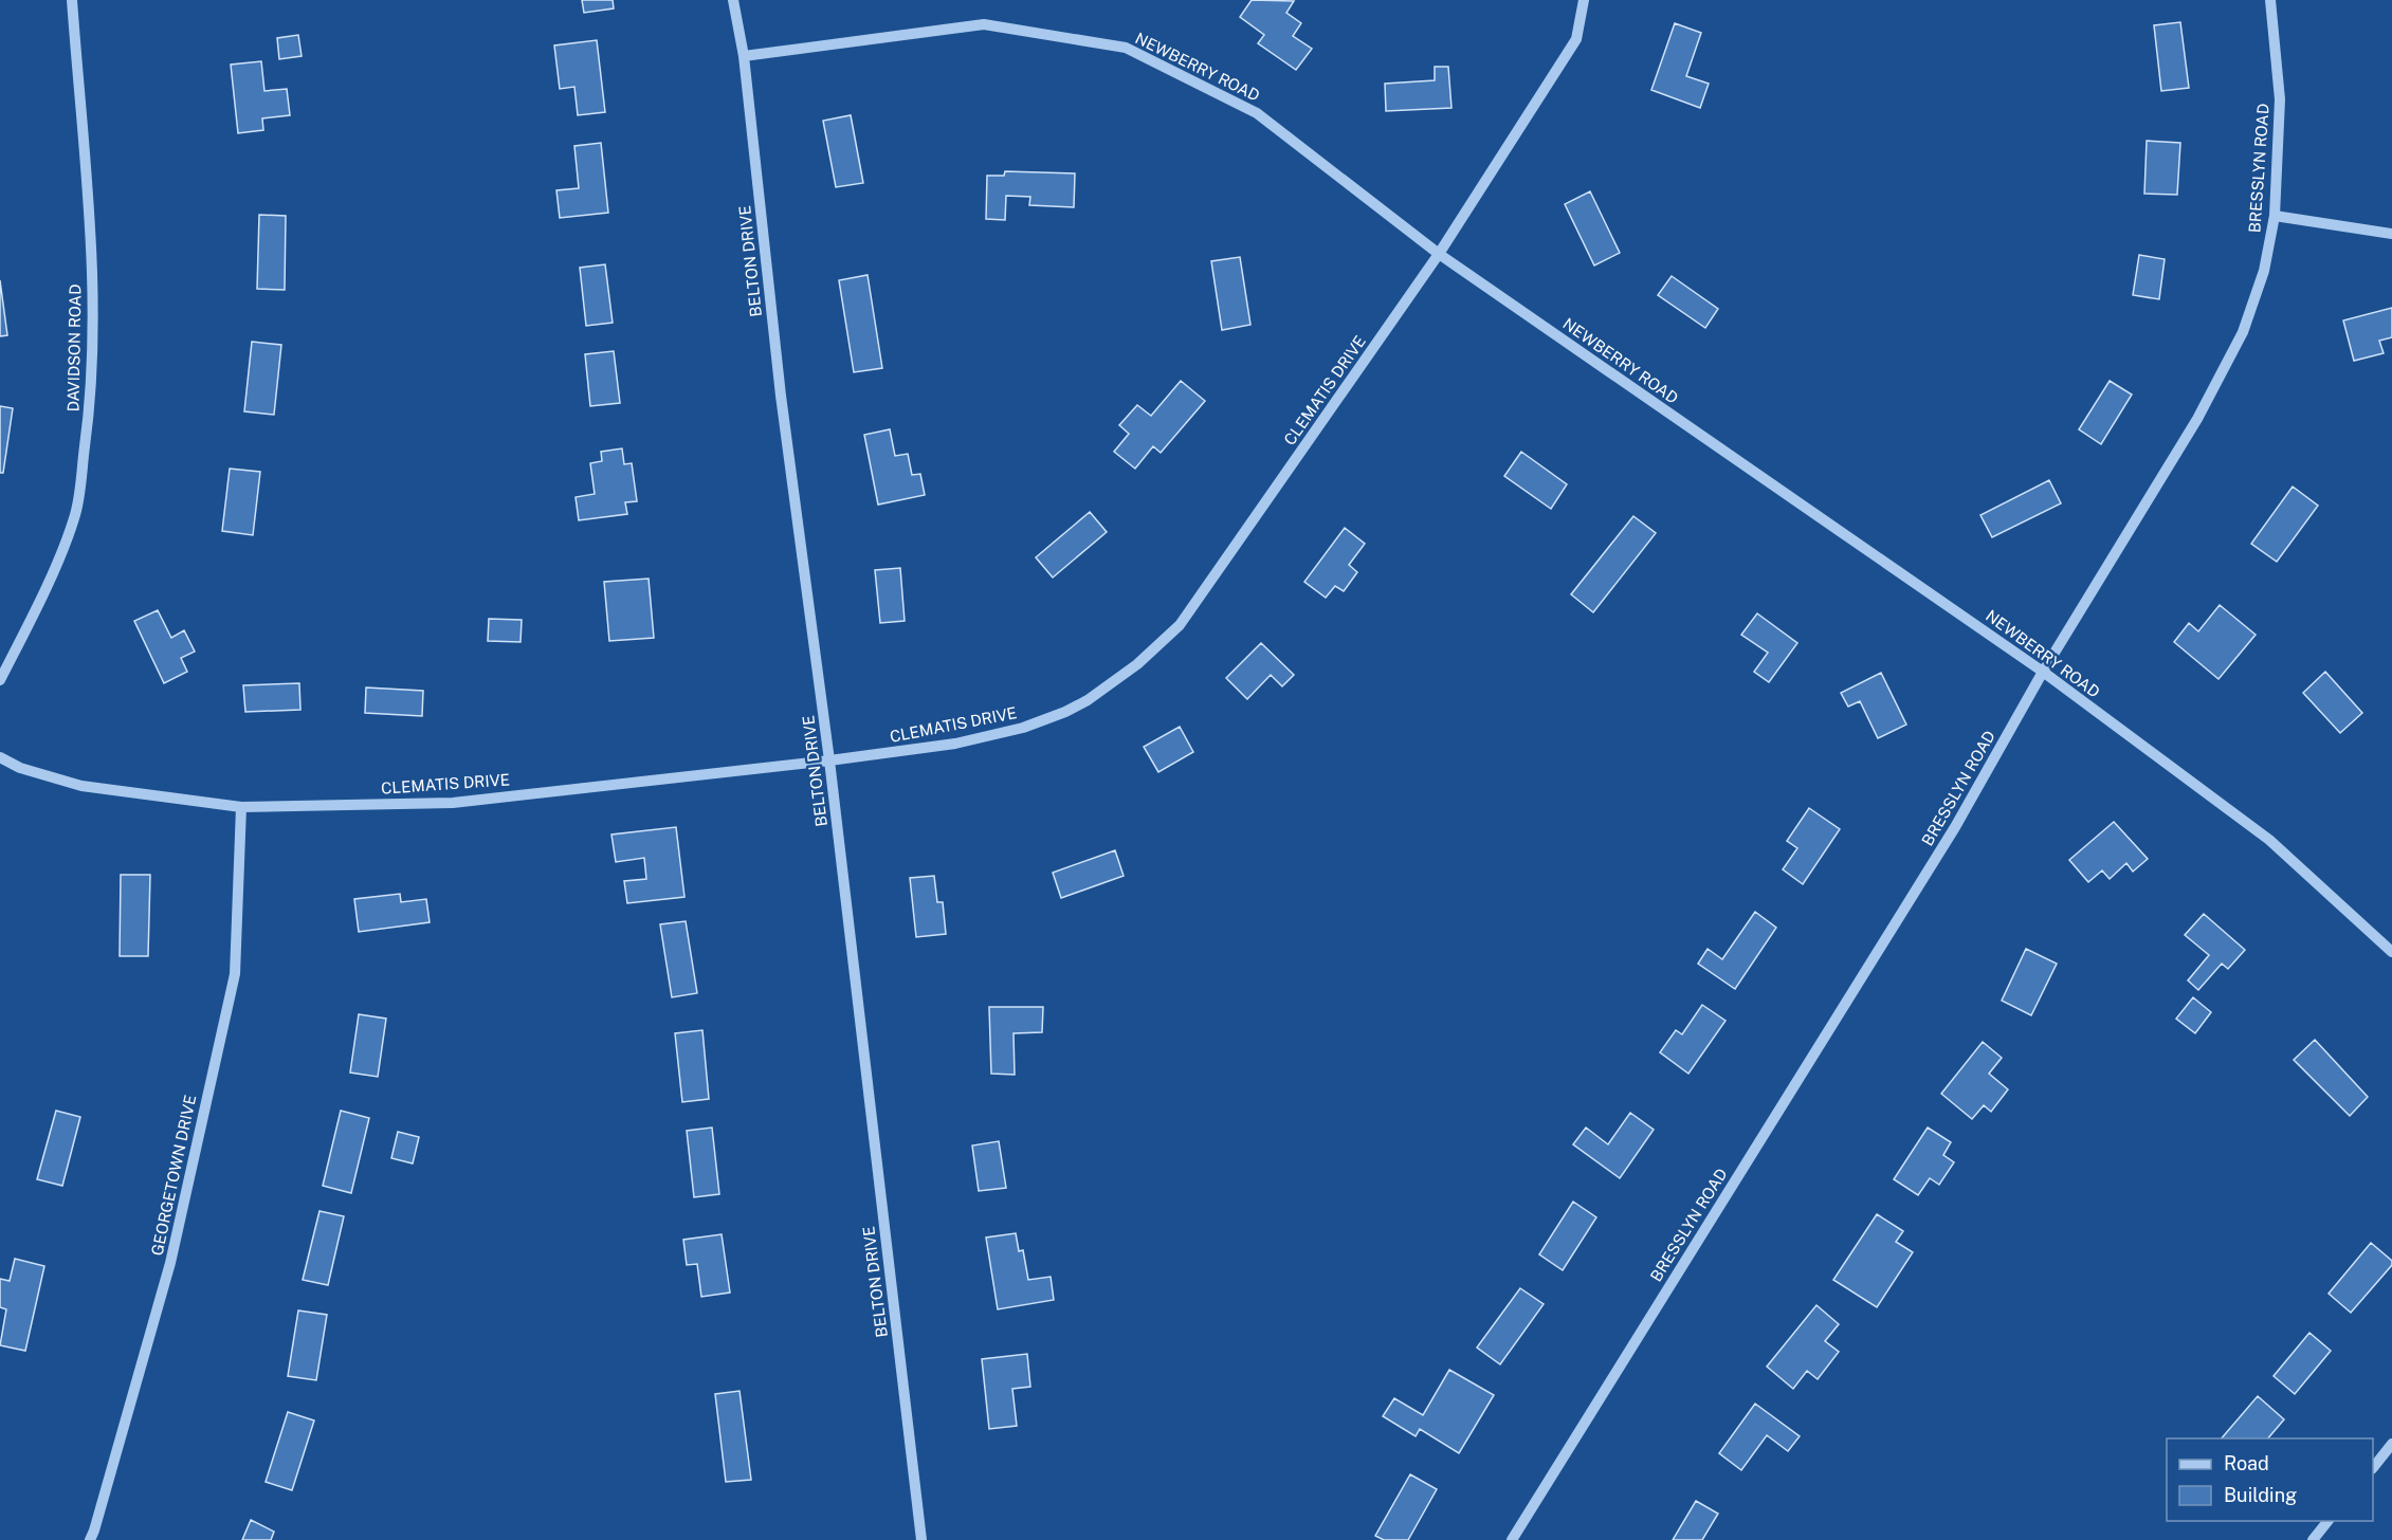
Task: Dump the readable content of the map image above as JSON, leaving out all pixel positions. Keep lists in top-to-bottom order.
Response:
{
  "streets": {
    "street": [
      "NEWBERRY ROAD",
      "BRESSLYN ROAD",
      "BELTON DRIVE",
      "DAVIDSON ROAD",
      "CLEMATIS DRIVE",
      "GEORGETOWN DRIVE"
    ]
  },
  "crossings": [
    ["NEWBERRY ROAD", "BRESSLYN ROAD"],
    ["NEWBERRY ROAD", "BELTON DRIVE"],
    ["NEWBERRY ROAD", "CLEMATIS DRIVE"],
    ["BELTON DRIVE", "CLEMATIS DRIVE"],
    ["CLEMATIS DRIVE", "GEORGETOWN DRIVE"]
  ],
  "legend": ["Road", "Building"]
}
